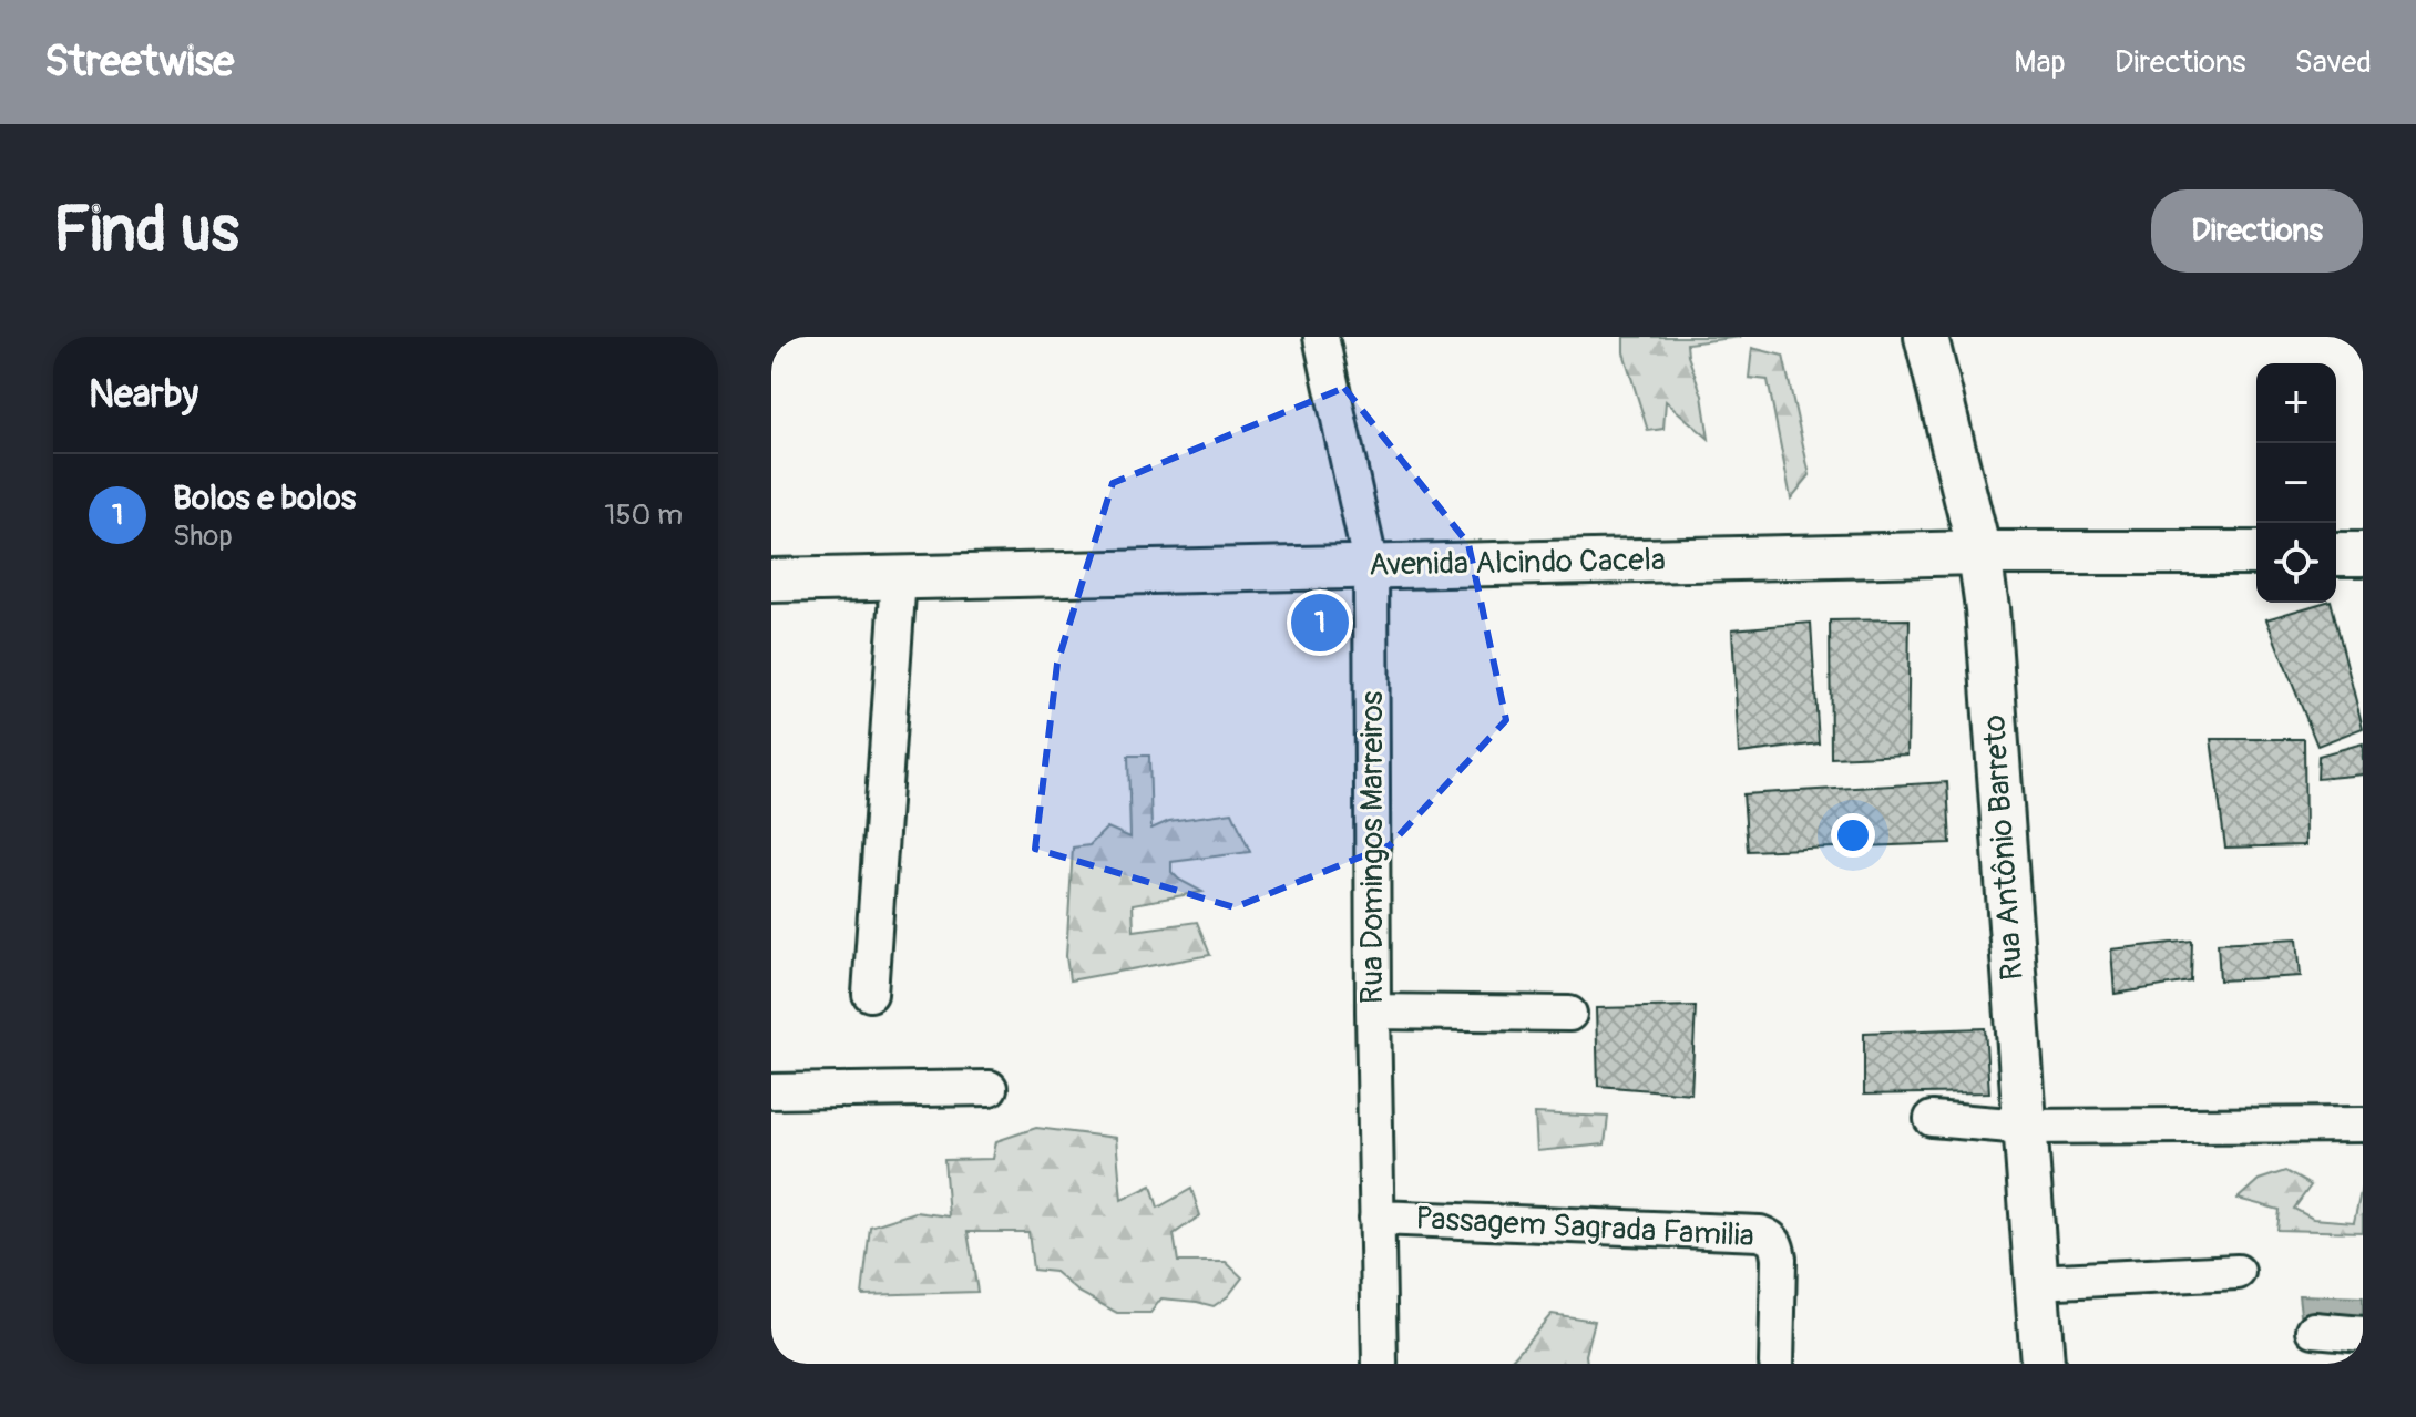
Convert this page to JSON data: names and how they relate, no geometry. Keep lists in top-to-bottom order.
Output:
{
  "streets": {
    "main road": ["Avenida Alcindo Cacela", "Rua Antônio Barreto"],
    "street": ["Rua Domingos Marreiros", "Passagem Sagrada Familia"]
  },
  "crossings": [
    ["Avenida Alcindo Cacela", "Rua Domingos Marreiros"],
    ["Avenida Alcindo Cacela", "Rua Antônio Barreto"],
    ["Rua Domingos Marreiros", "Passagem Sagrada Familia"]
  ],
  "page": {
    "header": "Streetwise",
    "nav": ["Map", "Directions", "Saved"],
    "buttons": "Directions",
    "title": "Find us",
    "heading": "Nearby",
    "map_buttons": ["+", "−"],
    "list": [
      {
        "mark": "1",
        "name": "Bolos e bolos",
        "note": "Shop",
        "value": "150 m"
      }
    ],
    "pins": "1"
  }
}
